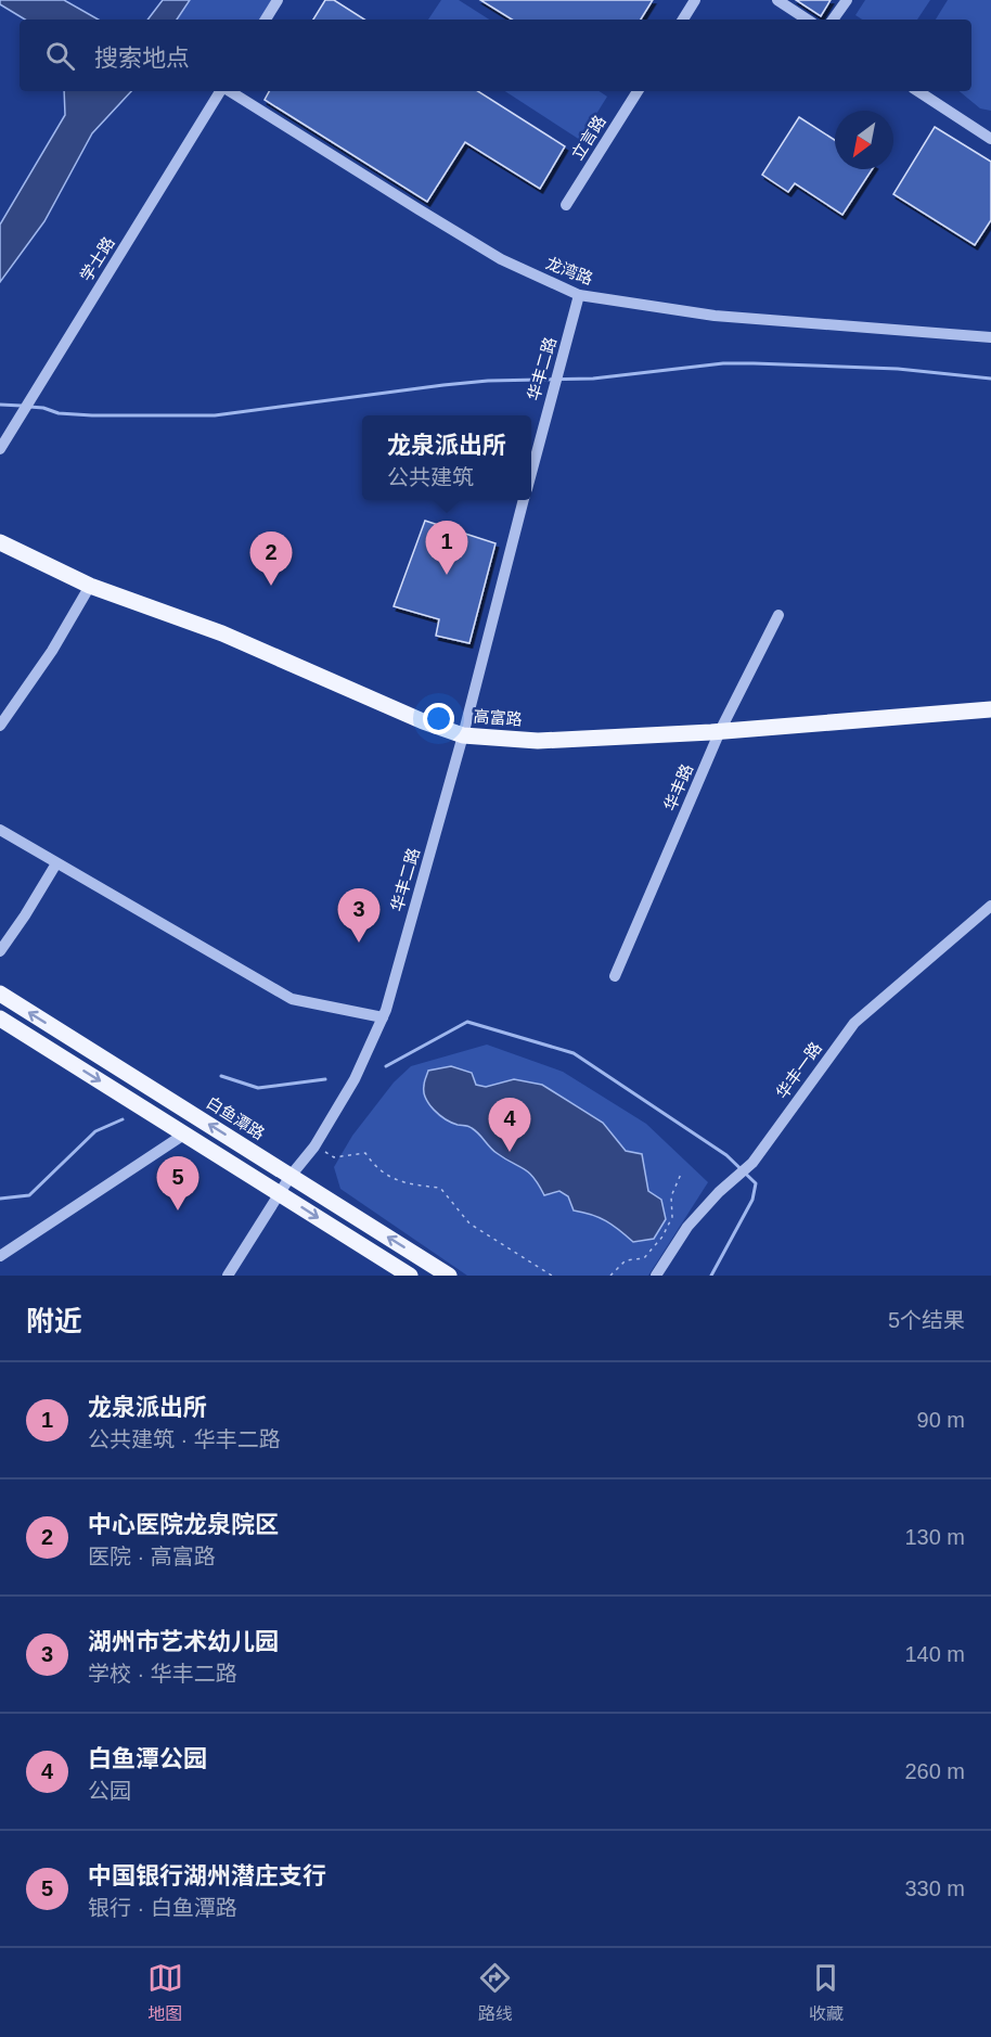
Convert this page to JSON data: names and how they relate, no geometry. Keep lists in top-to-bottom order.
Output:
{
  "streets": {
    "main road": ["高富路", "白鱼潭路"],
    "street": [
      "立言路",
      "学士路",
      "龙湾路",
      "华丰二路",
      "华丰路",
      "华丰一路"
    ]
  },
  "crossings": [
    ["龙湾路", "华丰二路"],
    ["华丰二路", "高富路"],
    ["华丰二路", "白鱼潭路"],
    ["高富路", "华丰路"]
  ],
  "north": "bottom left",
  "page": {
    "search": "搜索地点",
    "popup": ["龙泉派出所", "公共建筑"],
    "pins": [
      "1",
      "2",
      "3",
      "4",
      "5"
    ],
    "heading": ["附近", "5个结果"],
    "list": [
      {
        "mark": "1",
        "name": "龙泉派出所",
        "note": "公共建筑 · 华丰二路",
        "value": "90 m"
      },
      {
        "mark": "2",
        "name": "中心医院龙泉院区",
        "note": "医院 · 高富路",
        "value": "130 m"
      },
      {
        "mark": "3",
        "name": "湖州市艺术幼儿园",
        "note": "学校 · 华丰二路",
        "value": "140 m"
      },
      {
        "mark": "4",
        "name": "白鱼潭公园",
        "note": "公园",
        "value": "260 m"
      },
      {
        "mark": "5",
        "name": "中国银行湖州潜庄支行",
        "note": "银行 · 白鱼潭路",
        "value": "330 m"
      }
    ],
    "nav": ["地图", "路线", "收藏"]
  }
}
